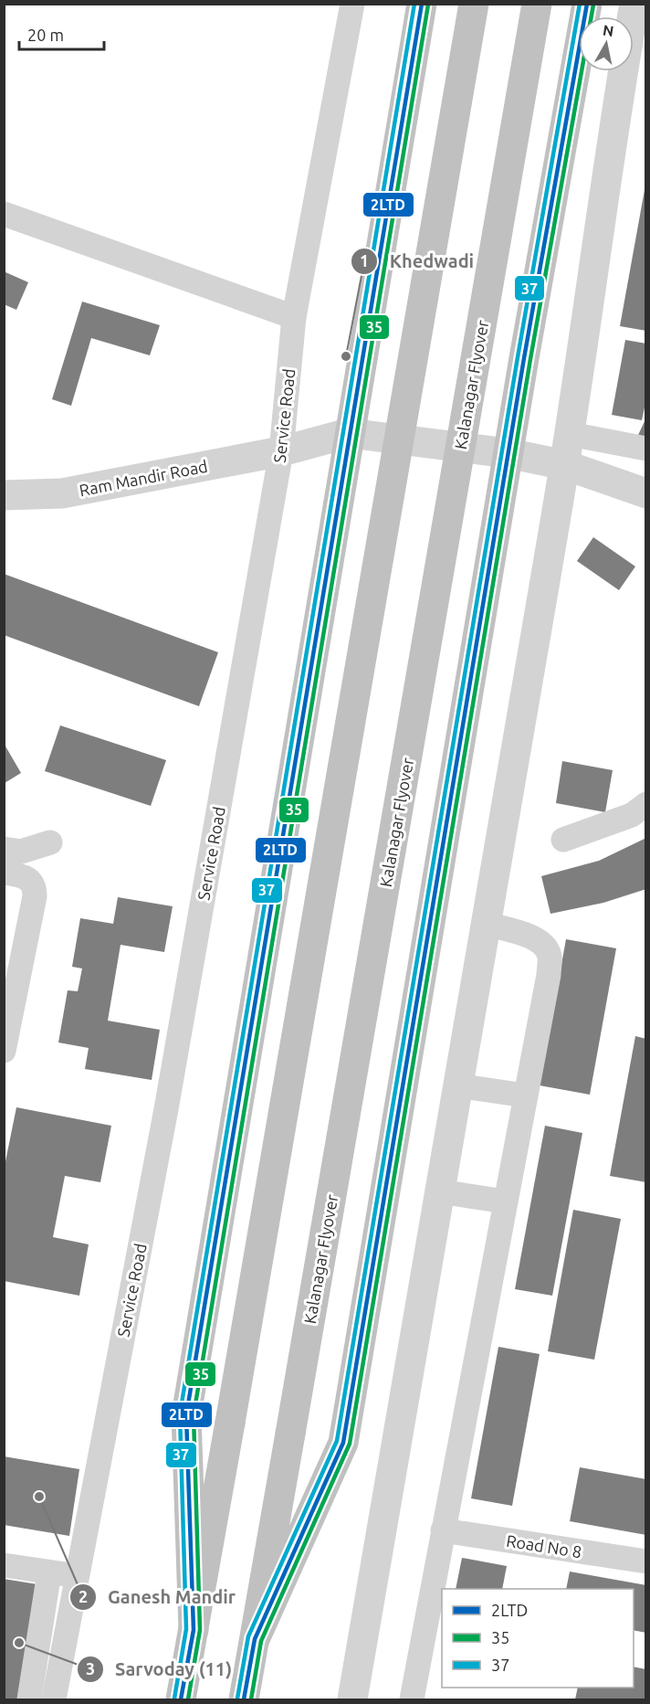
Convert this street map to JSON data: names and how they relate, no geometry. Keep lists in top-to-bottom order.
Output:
{
  "streets": {
    "highway": ["Kalanagar Flyover"],
    "street": ["Service Road", "Ram Mandir Road", "Road No 8"]
  },
  "crossings": [
    ["Service Road", "Ram Mandir Road"]
  ],
  "places": ["Khedwadi", "Ganesh Mandir", "Sarvoday (11)"],
  "lines": ["transit line 2LTD", "transit line 37", "transit line 35"],
  "legend": ["2LTD", "35", "37"],
  "scale_bar": "20 m",
  "north": "top"
}
